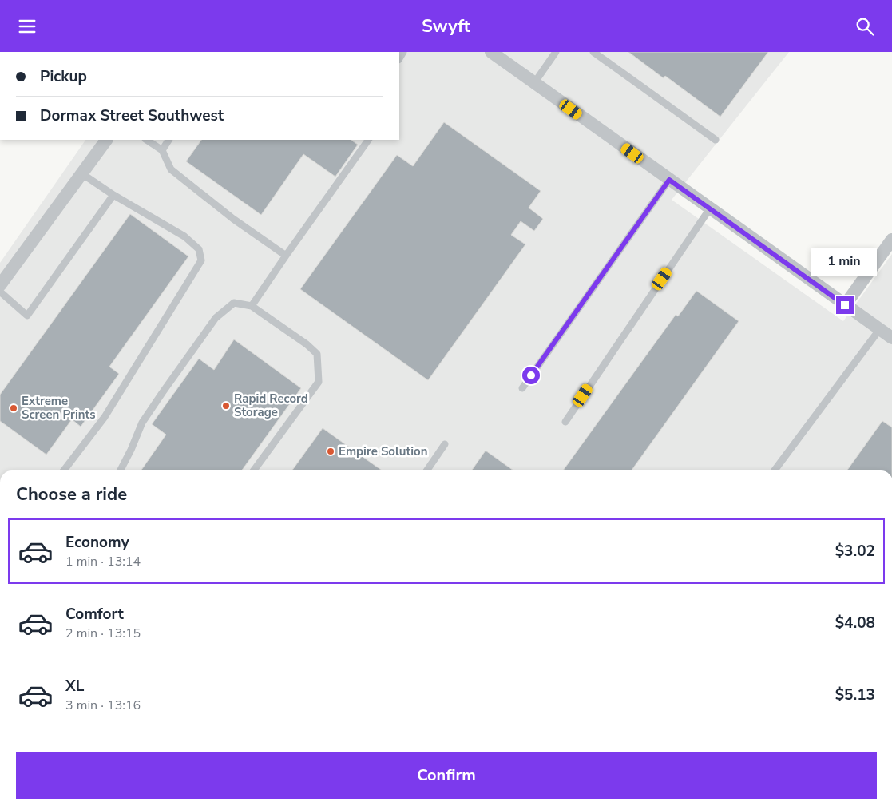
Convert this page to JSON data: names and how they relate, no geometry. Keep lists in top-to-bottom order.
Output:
{
  "places": ["Rapid Record Storage", "Extreme Screen Prints", "Empire Solution"],
  "page": {
    "header": "Swyft",
    "banner": ["Pickup", "Dormax Street Southwest"],
    "bubble": "1 min",
    "heading": "Choose a ride",
    "list": [
      {
        "name": "Economy",
        "note": "1 min · 13:14",
        "value": "$3.02"
      },
      {
        "name": "Comfort",
        "note": "2 min · 13:15",
        "value": "$4.08"
      },
      {
        "name": "XL",
        "note": "3 min · 13:16",
        "value": "$5.13"
      }
    ],
    "buttons": "Confirm"
  }
}
